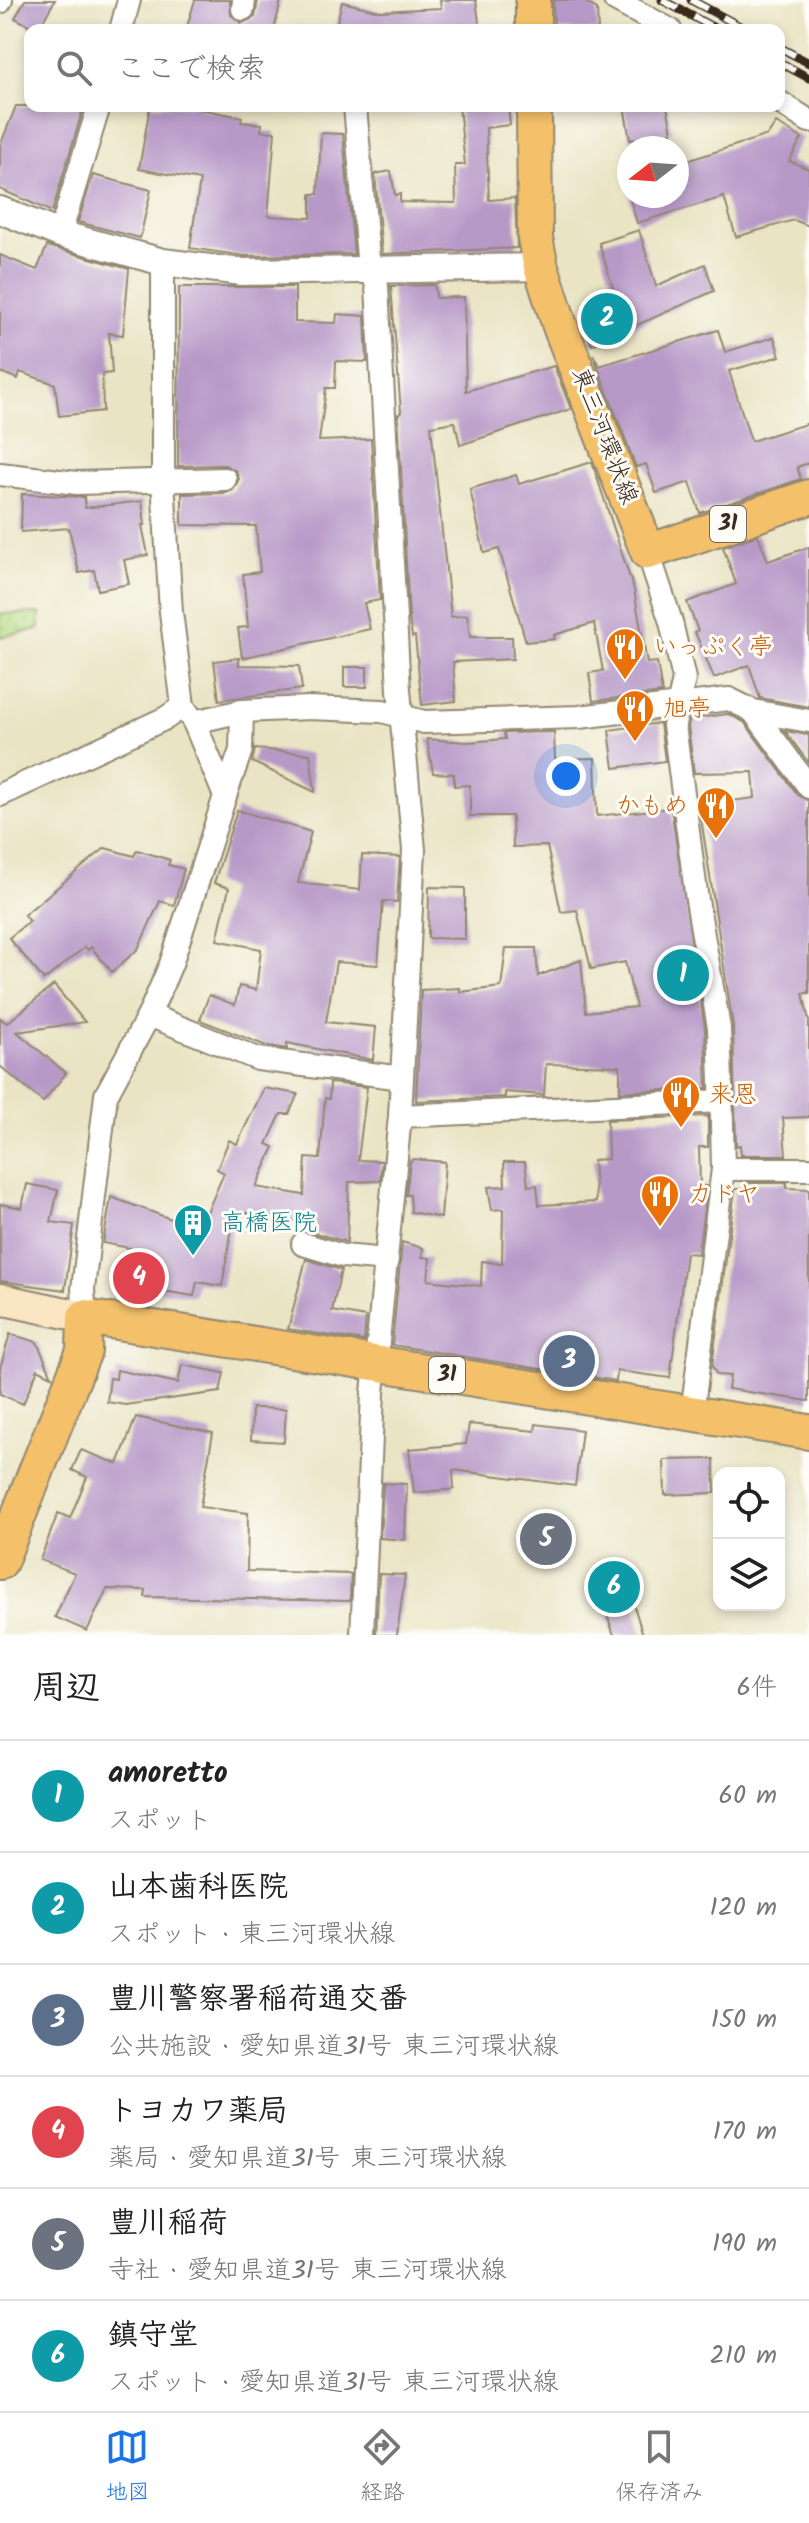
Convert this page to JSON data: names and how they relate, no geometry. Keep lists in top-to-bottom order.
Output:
{
  "streets": {
    "main road": ["東三河環状線", "31"]
  },
  "crossings": [
    ["東三河環状線", "31"]
  ],
  "places": {
    "restaurant": [
      "いっぷく亭",
      "旭亭",
      "かもめ",
      "来恩",
      "カドヤ"
    ],
    "building": ["高橋医院"]
  },
  "north": "left",
  "page": {
    "search": "ここで検索",
    "pins": [
      "2",
      "1",
      "4",
      "3",
      "5",
      "6"
    ],
    "heading": ["周辺", "6件"],
    "list": [
      {
        "mark": "1",
        "name": "amoretto",
        "note": "スポット",
        "value": "60 m"
      },
      {
        "mark": "2",
        "name": "山本歯科医院",
        "note": "スポット · 東三河環状線",
        "value": "120 m"
      },
      {
        "mark": "3",
        "name": "豊川警察署稲荷通交番",
        "note": "公共施設 · 愛知県道31号 東三河環状線",
        "value": "150 m"
      },
      {
        "mark": "4",
        "name": "トヨカワ薬局",
        "note": "薬局 · 愛知県道31号 東三河環状線",
        "value": "170 m"
      },
      {
        "mark": "5",
        "name": "豊川稲荷",
        "note": "寺社 · 愛知県道31号 東三河環状線",
        "value": "190 m"
      },
      {
        "mark": "6",
        "name": "鎮守堂",
        "note": "スポット · 愛知県道31号 東三河環状線",
        "value": "210 m"
      }
    ],
    "nav": ["地図", "経路", "保存済み"]
  }
}
